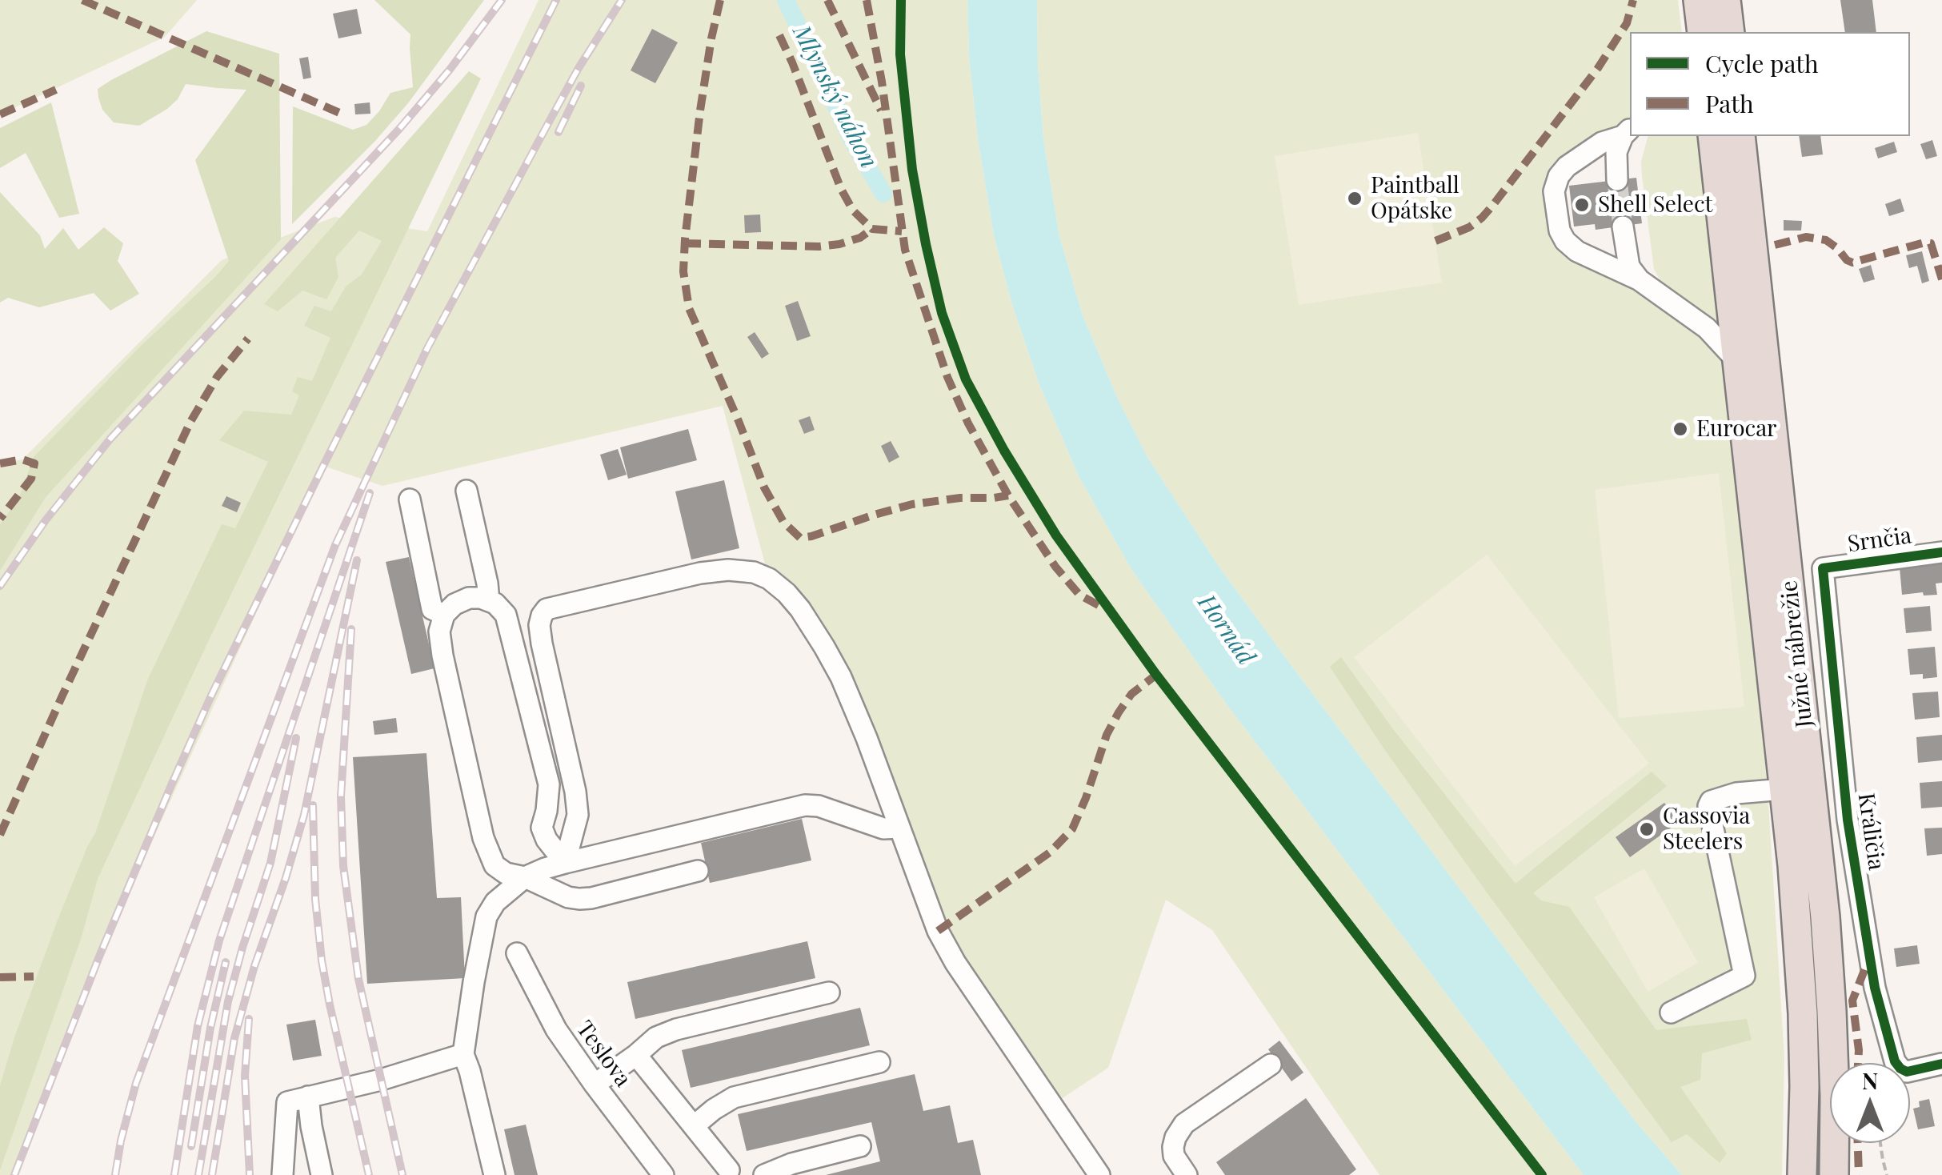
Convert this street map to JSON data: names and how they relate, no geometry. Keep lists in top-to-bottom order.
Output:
{
  "streets": {
    "highway": ["Južné nábrežie"],
    "street": ["Srnčia", "Králičia", "Teslova"]
  },
  "crossings": [
    ["Srnčia", "Králičia"]
  ],
  "water": ["Mlynský náhon", "Hornád"],
  "places": [
    "Paintball Opátske",
    "Shell Select",
    "Eurocar",
    "Cassovia Steelers"
  ],
  "legend": ["Cycle path", "Path"],
  "north": "top"
}
